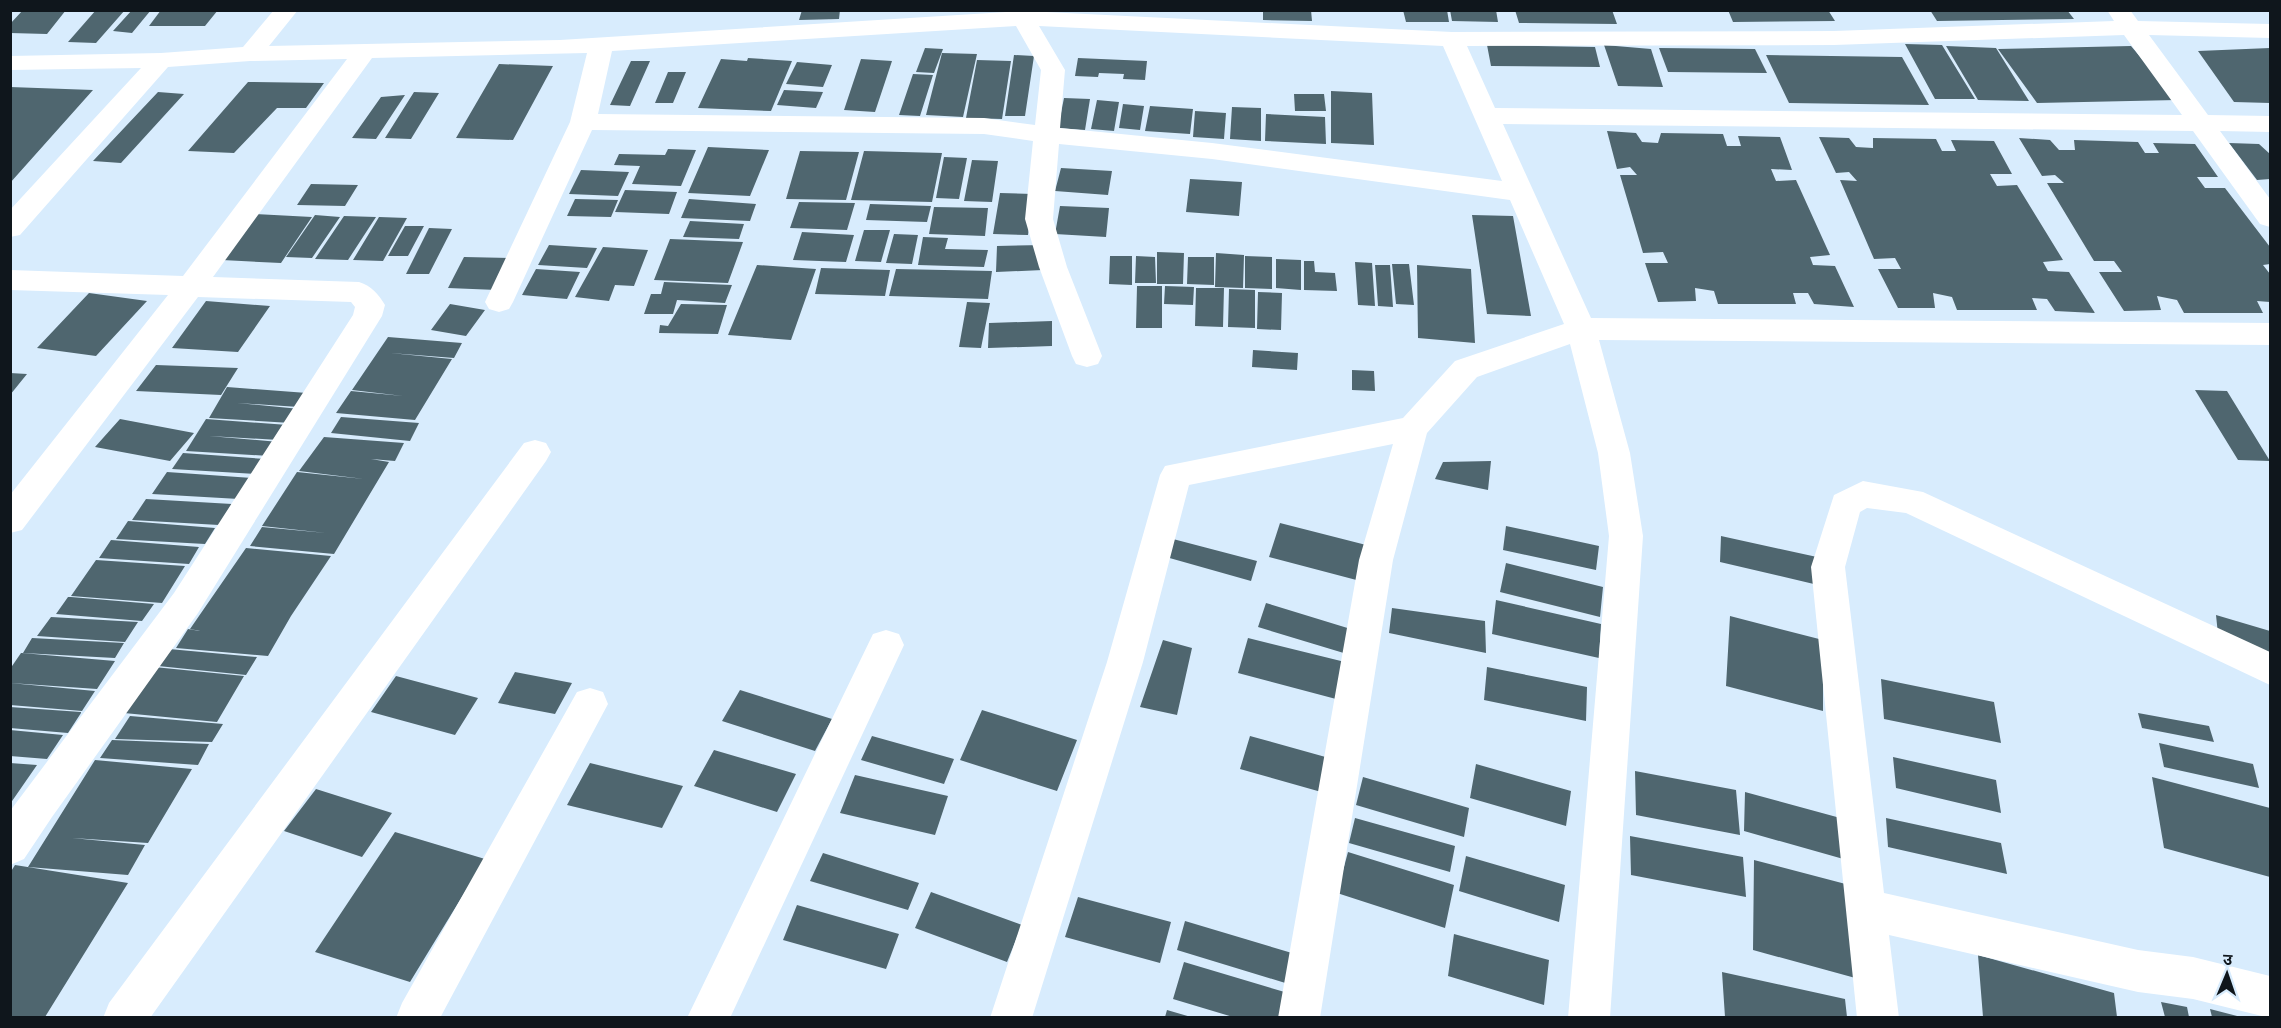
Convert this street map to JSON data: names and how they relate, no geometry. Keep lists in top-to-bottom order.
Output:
{
  "north": "top"
}
